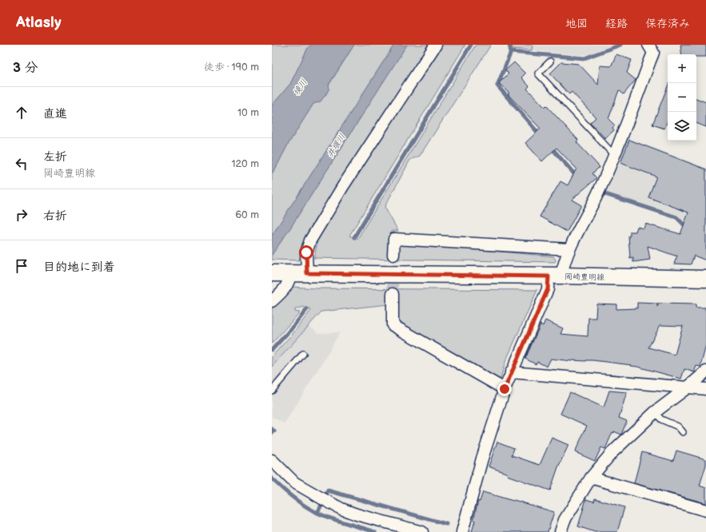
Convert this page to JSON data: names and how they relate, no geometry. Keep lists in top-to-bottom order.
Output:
{
  "streets": {
    "main road": ["岡崎豊明線"]
  },
  "water": ["境川", "井堰川"],
  "page": {
    "header": "Atlasly",
    "nav": ["地図", "経路", "保存済み"],
    "heading": ["3 分", "徒歩 · 190 m"],
    "map_buttons": ["+", "−"],
    "list": [
      ["直進", "10 m"],
      ["左折", "岡崎豊明線", "120 m"],
      ["右折", "60 m"],
      "目的地に到着"
    ]
  }
}
